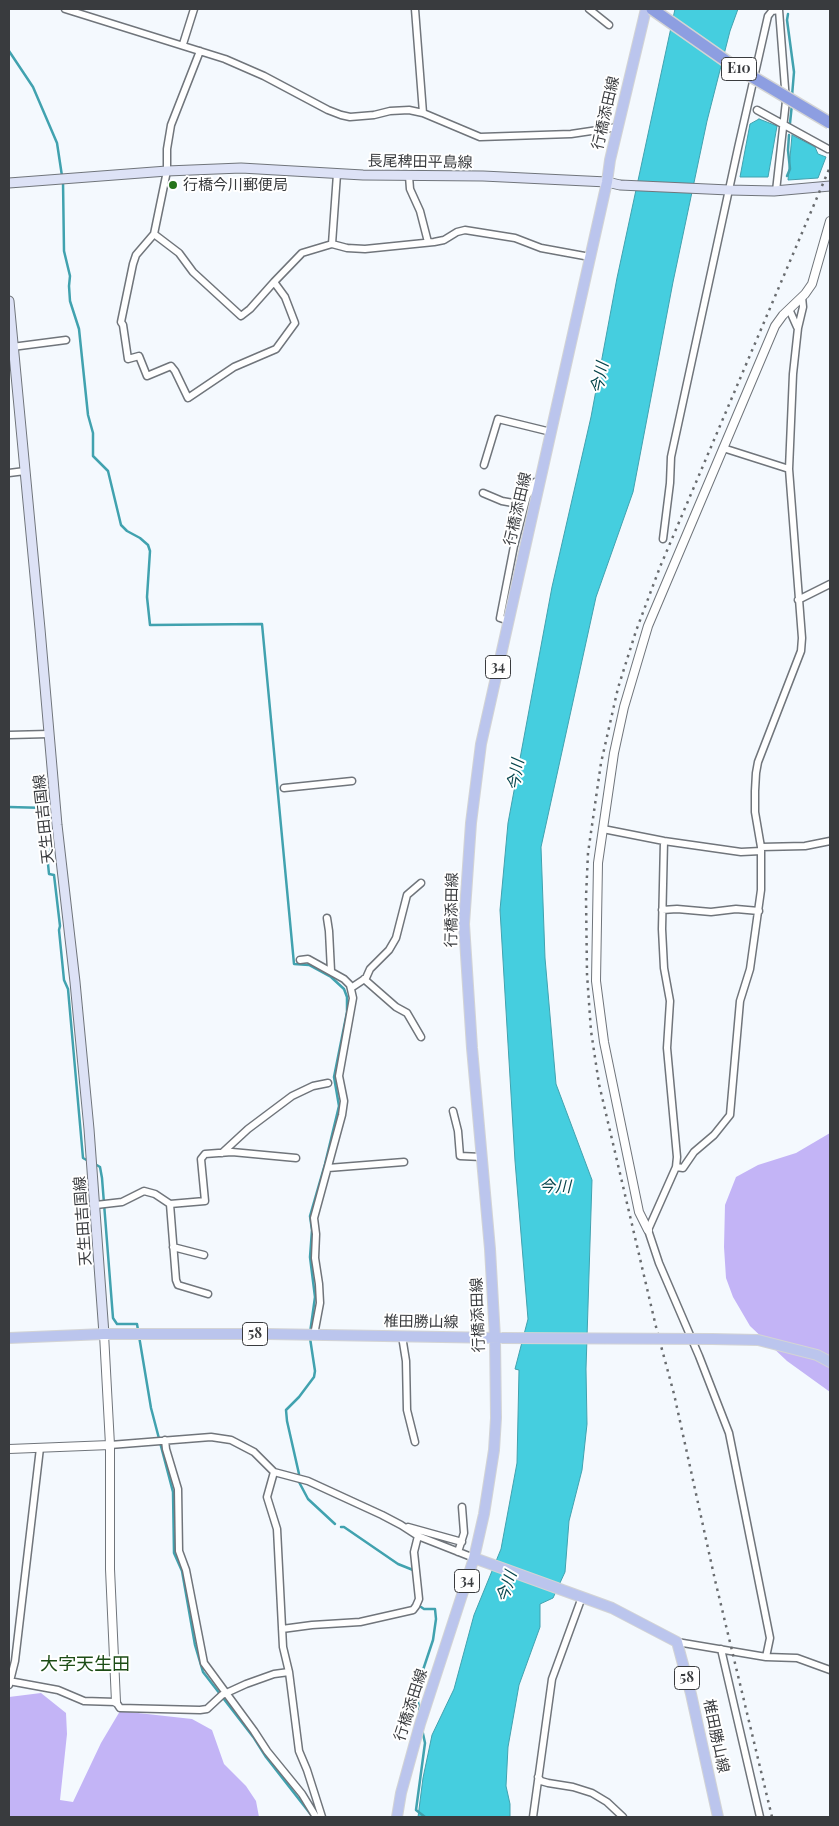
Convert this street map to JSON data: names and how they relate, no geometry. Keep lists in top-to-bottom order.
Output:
{
  "streets": {
    "highway": ["E10"],
    "main road": [
      "行橋添田線",
      "長尾稗田平島線",
      "34",
      "天生田吉国線",
      "椎田勝山線",
      "58"
    ]
  },
  "crossings": [
    ["行橋添田線", "長尾稗田平島線"],
    ["行橋添田線", "椎田勝山線"],
    ["天生田吉国線", "椎田勝山線"]
  ],
  "districts": ["大字天生田"],
  "water": ["今川"],
  "places": ["行橋今川郵便局"]
}
